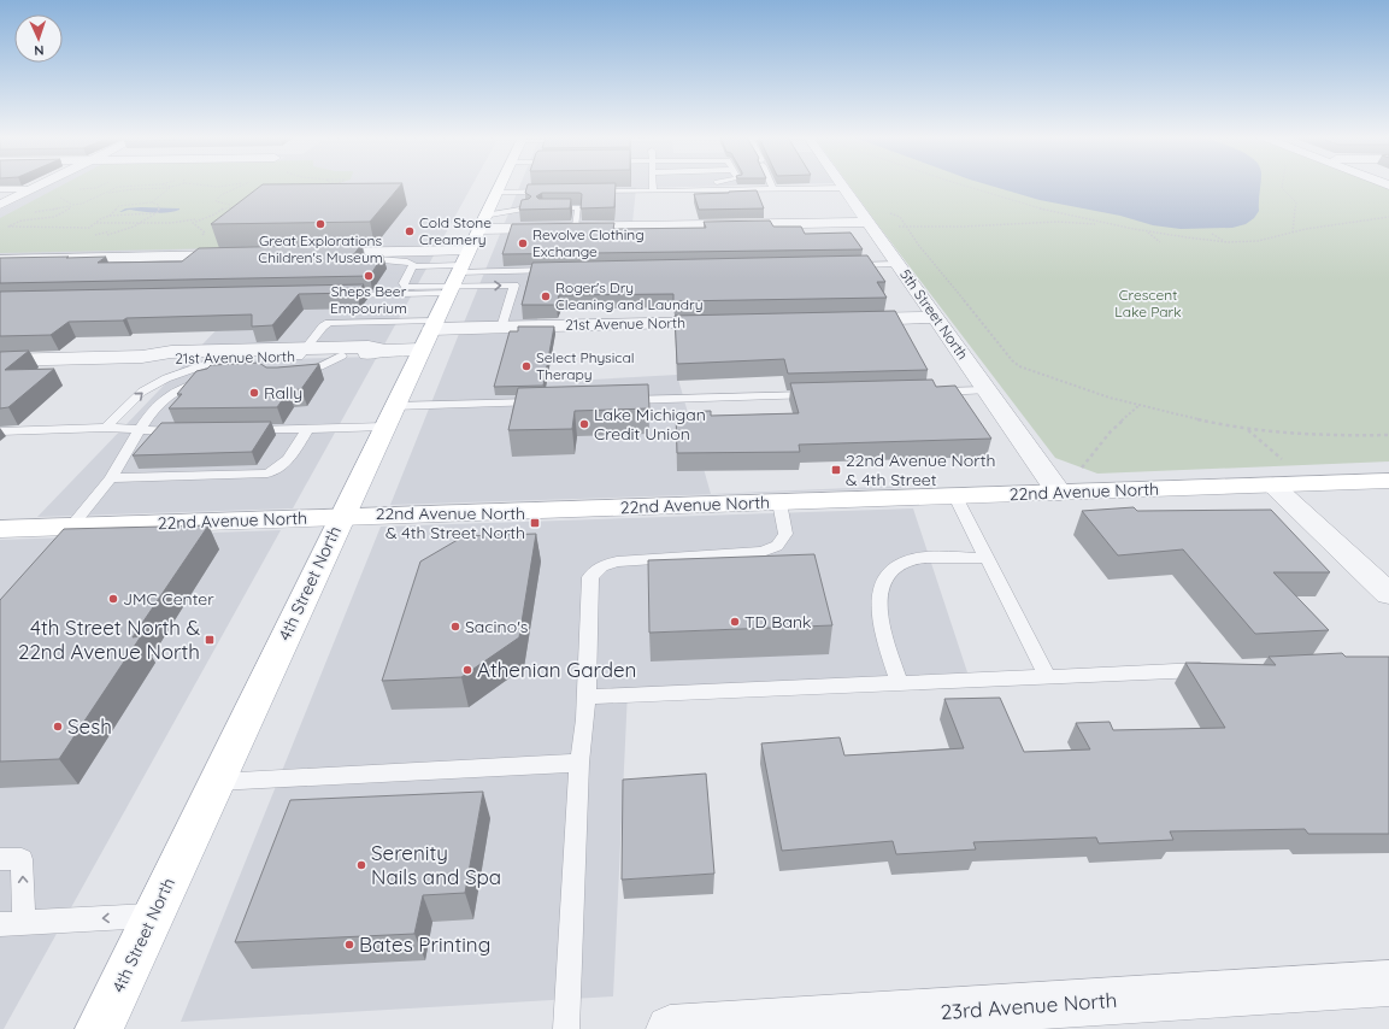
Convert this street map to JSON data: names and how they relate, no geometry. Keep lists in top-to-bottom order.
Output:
{
  "streets": {
    "main road": ["22nd Avenue North", "4th Street North"],
    "street": ["5th Street North", "21st Avenue North", "23rd Avenue North"]
  },
  "crossings": [
    ["5th Street North", "22nd Avenue North"],
    ["21st Avenue North", "4th Street North"],
    ["22nd Avenue North", "4th Street North"]
  ],
  "parks": ["Crescent Lake Park"],
  "places": {
    "other": [
      "Great Explorations Children's Museum",
      "Cold Stone Creamery",
      "Revolve Clothing Exchange",
      "Sheps Beer Empourium",
      "Roger's Dry Cleaning and Laundry",
      "Select Physical Therapy",
      "Rally",
      "Lake Michigan Credit Union",
      "JMC Center",
      "TD Bank",
      "Sacino's",
      "Athenian Garden",
      "Sesh",
      "Serenity Nails and Spa",
      "Bates Printing"
    ],
    "transit": ["22nd Avenue North & 4th Street", "22nd Avenue North & 4th Street North", "4th Street North & 22nd Avenue North"]
  },
  "north": "bottom"
}
